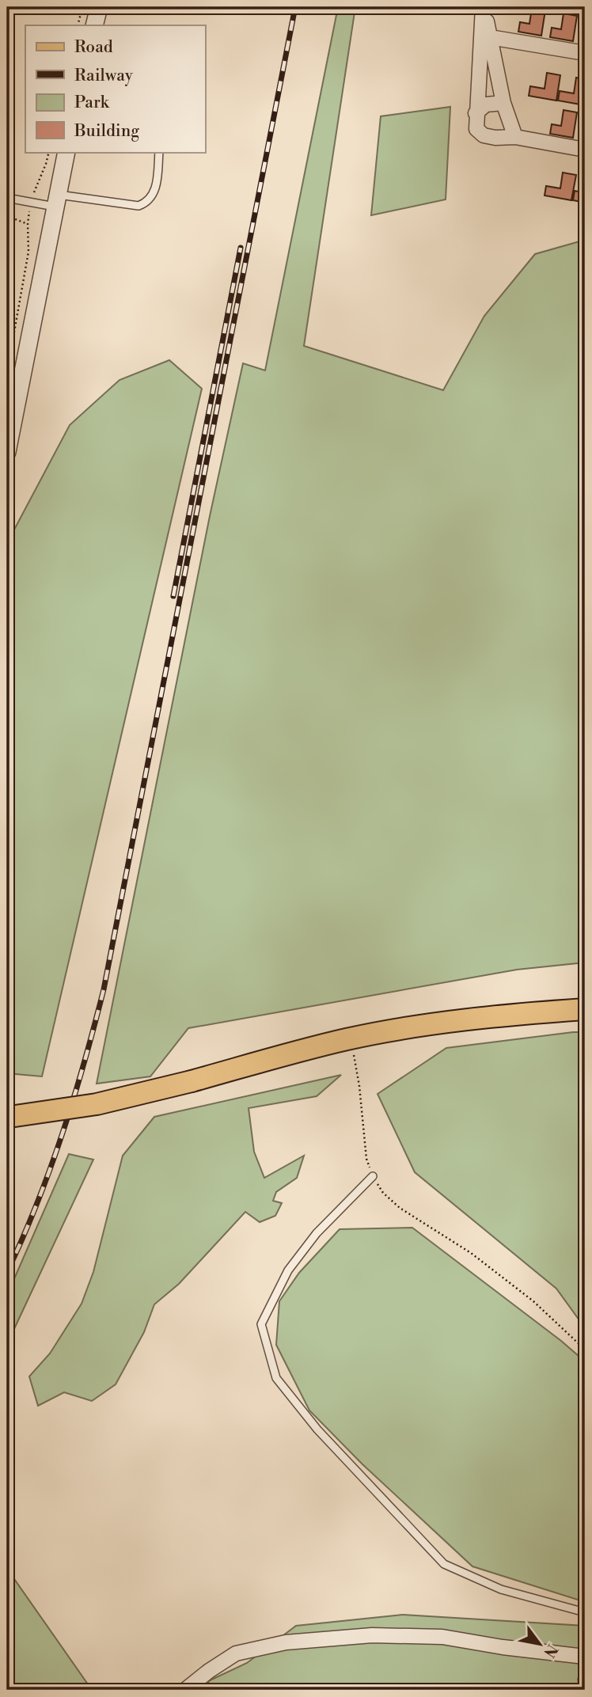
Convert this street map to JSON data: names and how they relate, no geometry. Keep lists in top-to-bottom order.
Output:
{
  "legend": [
    "Road",
    "Railway",
    "Park",
    "Building"
  ],
  "north": "bottom right"
}
